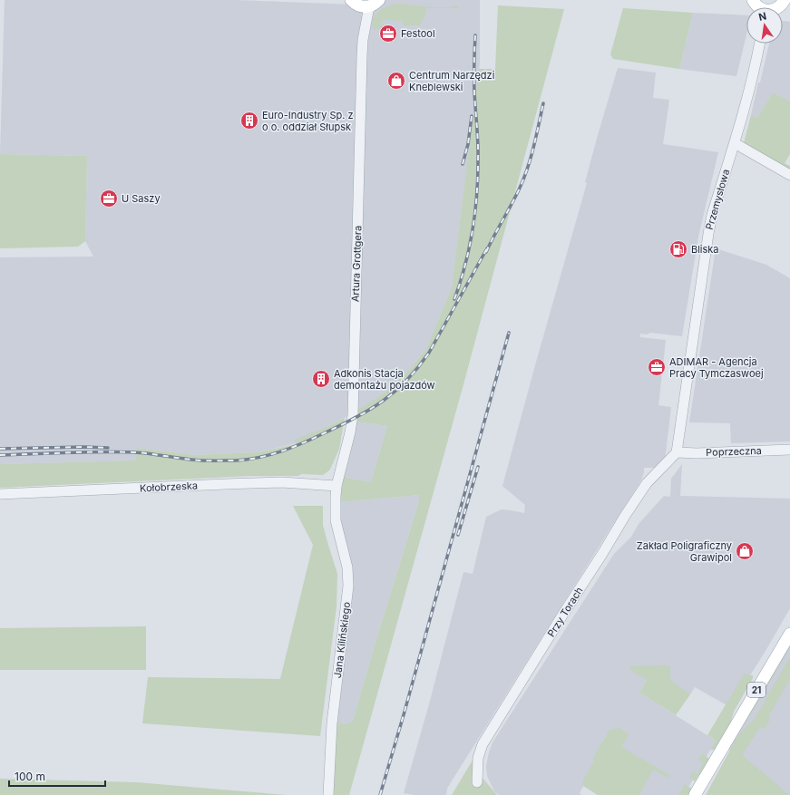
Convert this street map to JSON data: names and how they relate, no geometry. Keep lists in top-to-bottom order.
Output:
{
  "streets": {
    "main road": ["21"],
    "street": [
      "Przemysłowa",
      "Artura Grottgera",
      "Poprzeczna",
      "Kołobrzeska",
      "Przy Torach",
      "Jana Kilińskiego"
    ]
  },
  "crossings": [
    ["Przemysłowa", "Poprzeczna"],
    ["Przemysłowa", "Przy Torach"],
    ["Artura Grottgera", "Kołobrzeska"],
    ["Artura Grottgera", "Jana Kilińskiego"],
    ["Poprzeczna", "Przy Torach"],
    ["Kołobrzeska", "Jana Kilińskiego"]
  ],
  "places": {
    "office": ["Festool", "U Saszy", "ADIMAR - Agencja Pracy Tymczaswoej"],
    "shop": ["Centrum Narzędzi Kneblewski", "Zakład Poligraficzny Grawipol"],
    "building": ["Euro-Industry Sp. z o o. oddział Słupsk", "Adkonis Stacja demontażu pojazdów"],
    "fuel station": ["Bliska"]
  },
  "scale_bar": "100 m",
  "north": "top"
}
